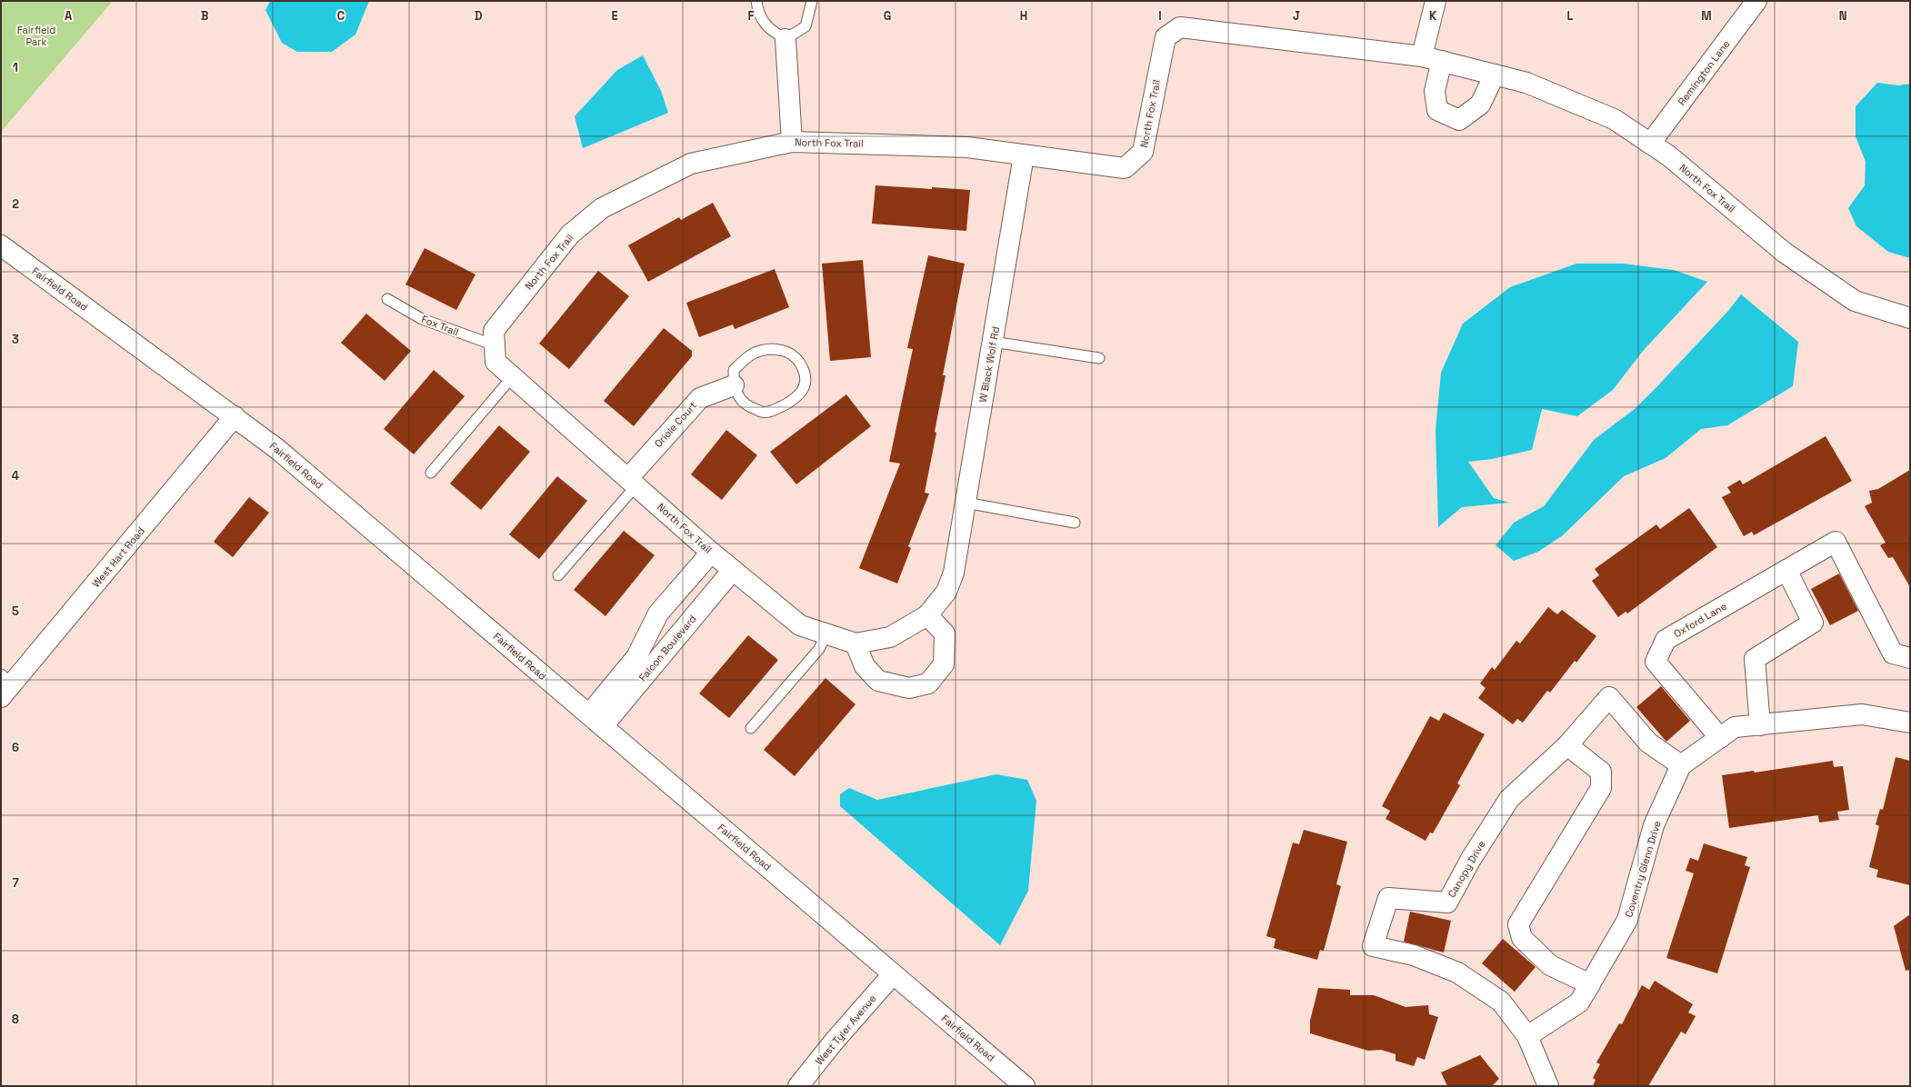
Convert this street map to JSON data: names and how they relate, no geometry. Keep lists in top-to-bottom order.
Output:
{
  "streets": {
    "street": [
      "Remington Lane",
      "North Fox Trail",
      "Fairfield Road",
      "W Black Wolf Rd",
      "Oriole Court",
      "West Hart Road",
      "Oxford Lane",
      "Falcon Boulevard",
      "Canopy Drive",
      "Coventry Glenn Drive",
      "West Tyler Avenue"
    ],
    "lane": ["Fox Trail"]
  },
  "crossings": [
    ["Remington Lane", "North Fox Trail"],
    ["North Fox Trail", "Fox Trail"],
    ["North Fox Trail", "W Black Wolf Rd"],
    ["North Fox Trail", "Oriole Court"],
    ["North Fox Trail", "Falcon Boulevard"],
    ["Fairfield Road", "West Hart Road"],
    ["Fairfield Road", "Falcon Boulevard"],
    ["Fairfield Road", "West Tyler Avenue"],
    ["Canopy Drive", "Coventry Glenn Drive"]
  ],
  "parks": ["Fairfield Park"],
  "grid": {
    "columns": [
      "A",
      "B",
      "C",
      "D",
      "E",
      "F",
      "G",
      "H",
      "I",
      "J",
      "K",
      "L",
      "M",
      "N"
    ],
    "rows": [
      "1",
      "2",
      "3",
      "4",
      "5",
      "6",
      "7",
      "8"
    ]
  }
}
